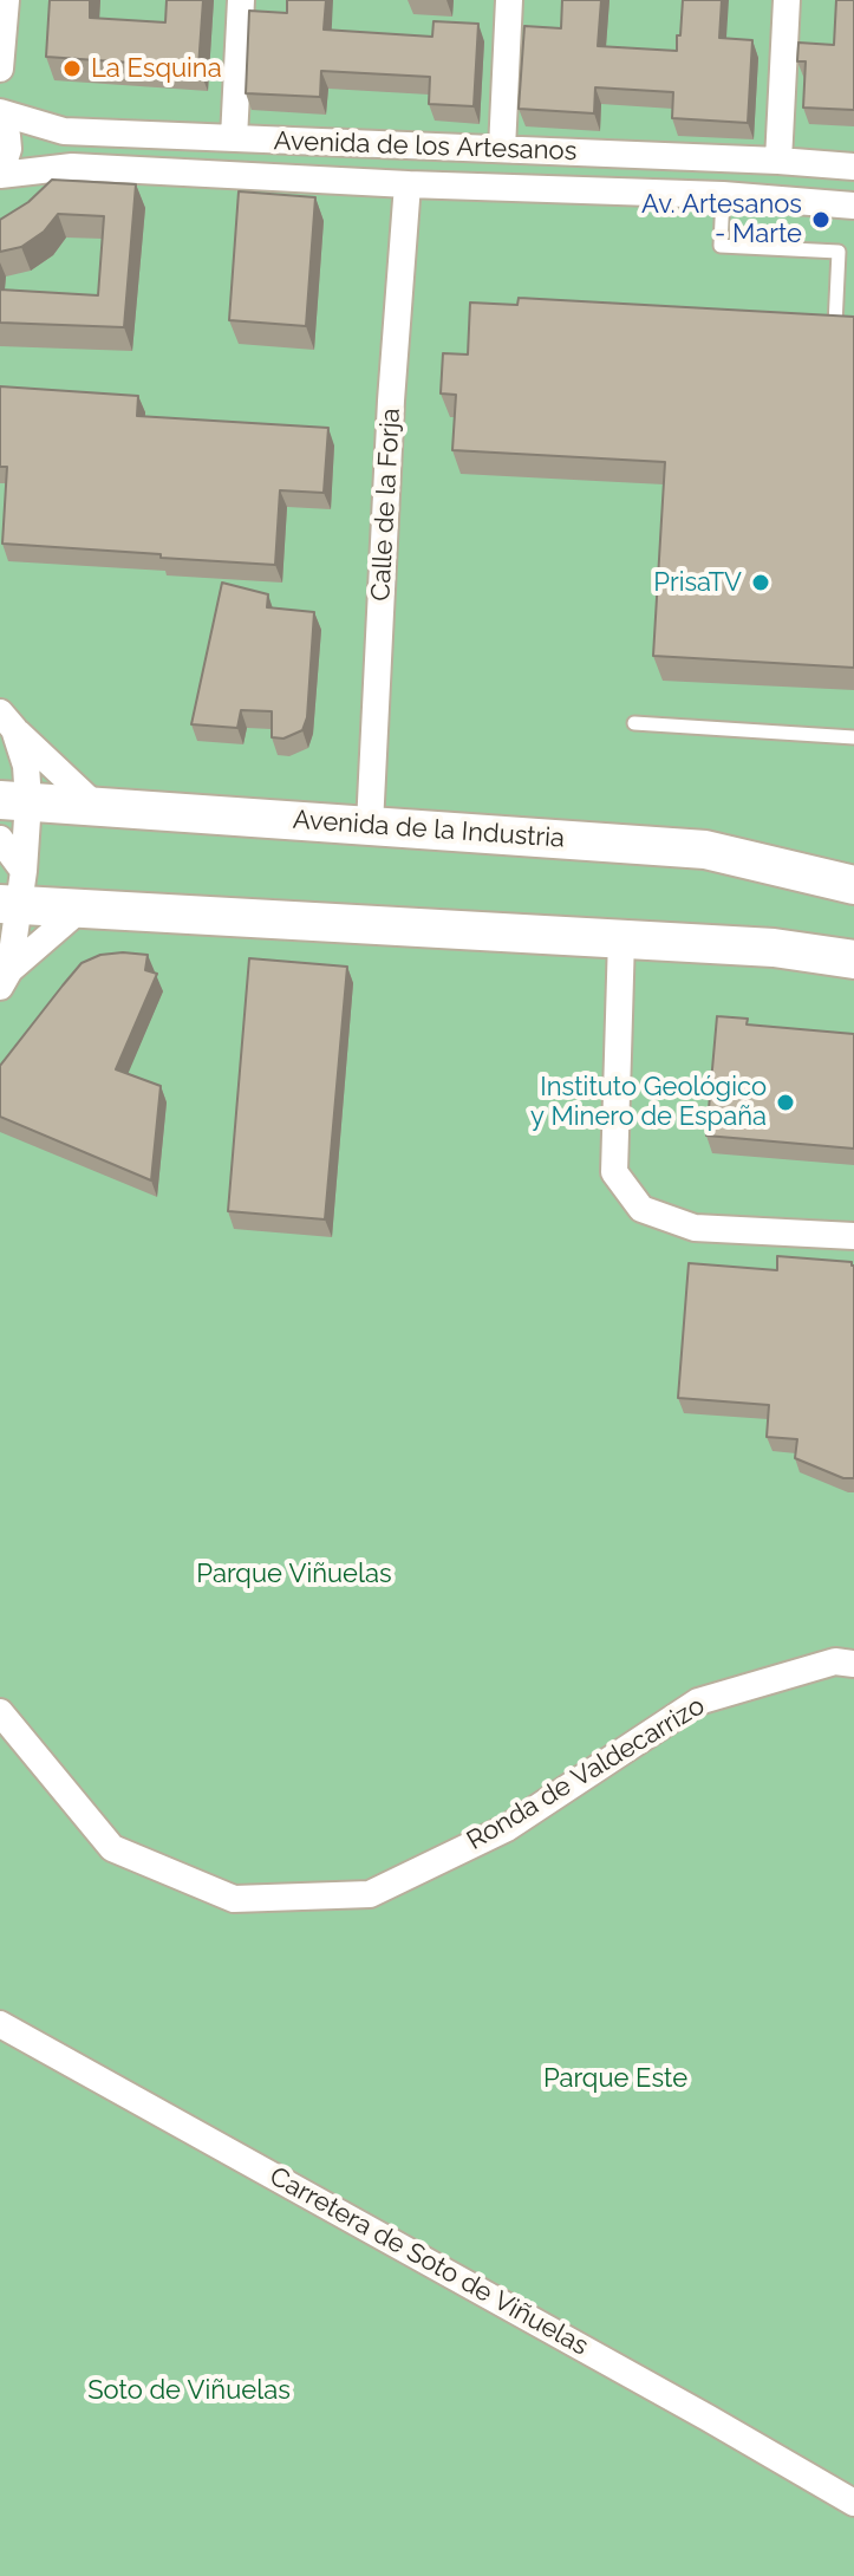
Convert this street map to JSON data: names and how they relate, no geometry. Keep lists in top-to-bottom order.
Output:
{
  "streets": {
    "street": [
      "Avenida de los Artesanos",
      "Calle de la Forja",
      "Avenida de la Industria",
      "Ronda de Valdecarrizo",
      "Carretera de Soto de Viñuelas"
    ]
  },
  "crossings": [
    ["Avenida de los Artesanos", "Calle de la Forja"],
    ["Calle de la Forja", "Avenida de la Industria"]
  ],
  "parks": ["Parque Viñuelas", "Parque Este", "Soto de Viñuelas"],
  "places": [
    "La Esquina",
    "Av. Artesanos - Marte",
    "PrisaTV",
    "Instituto Geológico y Minero de España"
  ]
}
